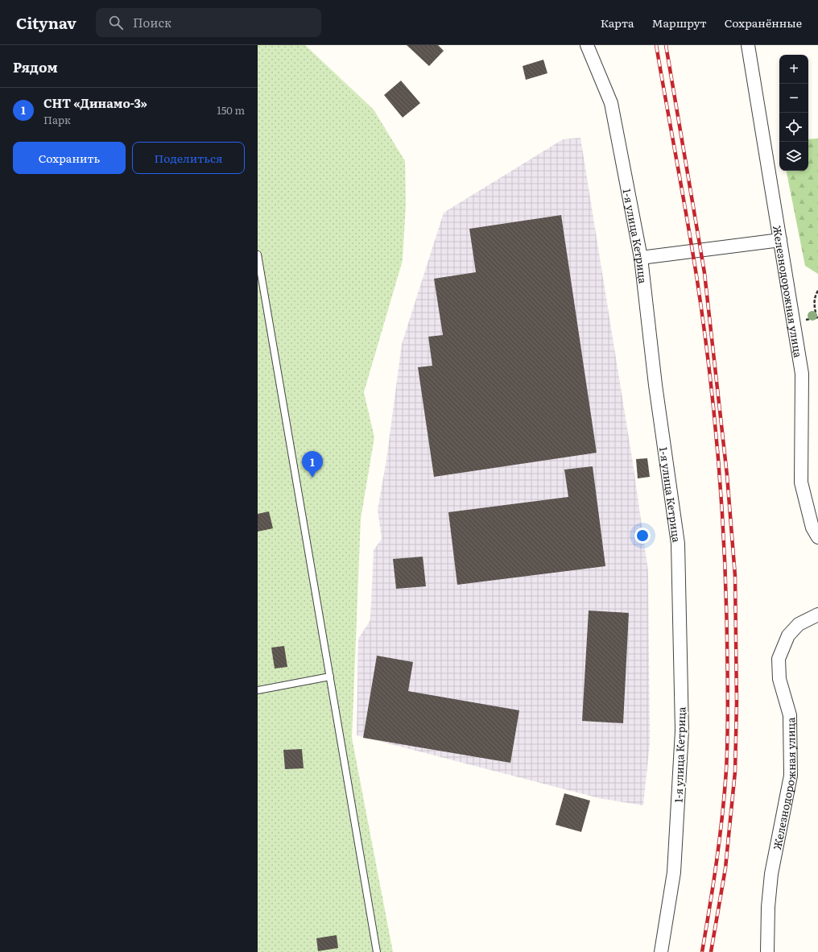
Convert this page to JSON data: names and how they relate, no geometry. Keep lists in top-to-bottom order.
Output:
{
  "streets": {
    "street": ["1-я улица Кетрица", "Железнодорожная улица"]
  },
  "page": {
    "header": "Citynav",
    "search": "Поиск",
    "nav": ["Карта", "Маршрут", "Сохранённые"],
    "heading": "Рядом",
    "map_buttons": ["+", "−"],
    "list": [
      {
        "mark": "1",
        "name": "СНТ «Динамо-3»",
        "note": "Парк",
        "value": "150 m"
      }
    ],
    "buttons": ["Сохранить", "Поделиться"],
    "pins": "1"
  }
}
